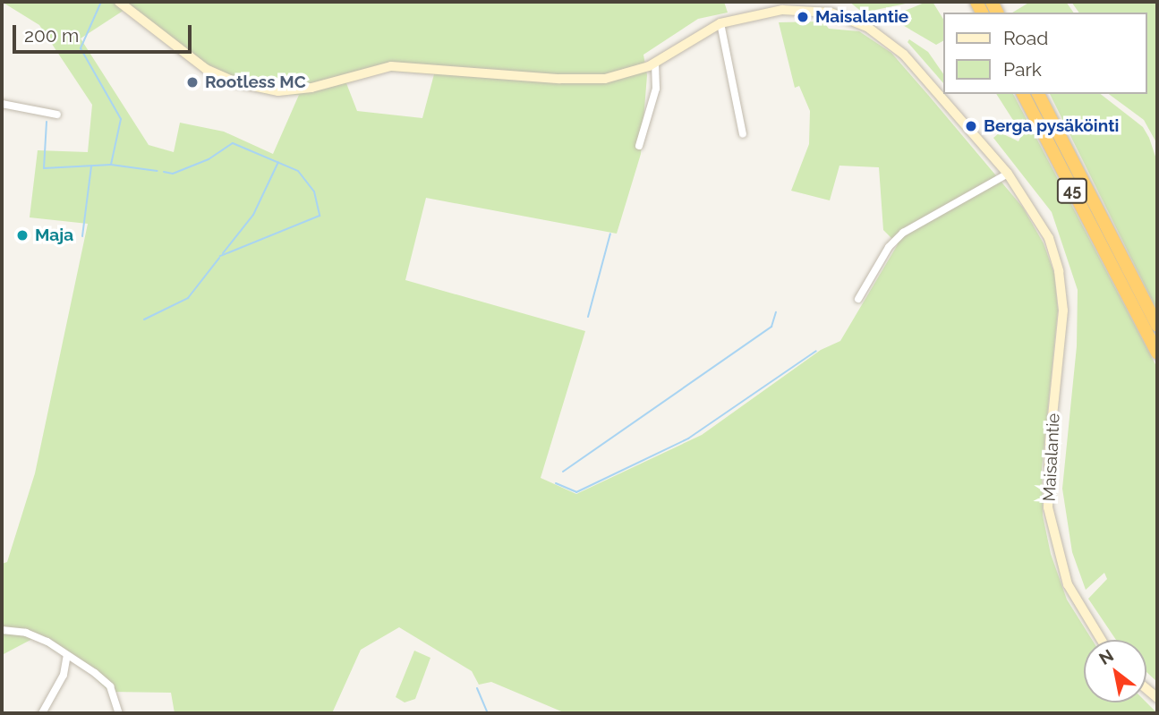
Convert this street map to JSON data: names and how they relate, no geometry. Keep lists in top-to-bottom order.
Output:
{
  "streets": {
    "highway": ["45"],
    "main road": ["Maisalantie"]
  },
  "places": [
    "Maisalantie",
    "Rootless MC",
    "Berga pysäköinti",
    "Maja"
  ],
  "legend": ["Road", "Park"],
  "scale_bar": "200 m",
  "north": "top left"
}
